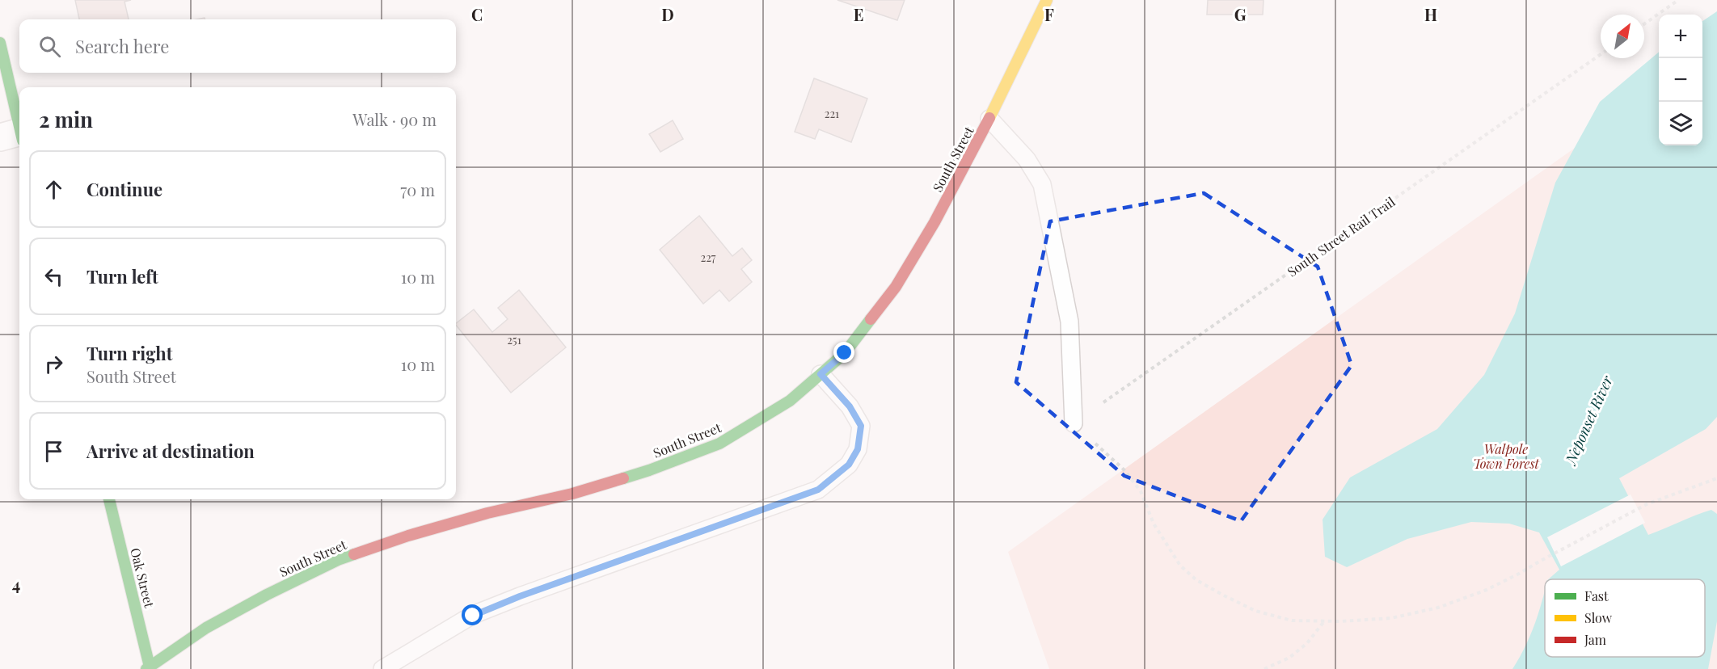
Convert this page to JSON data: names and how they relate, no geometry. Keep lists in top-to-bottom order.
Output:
{
  "streets": {
    "street": ["South Street", "Oak Street"],
    "path": ["South Street Rail Trail"]
  },
  "crossings": [
    ["South Street", "Oak Street"]
  ],
  "water": ["Neponset River"],
  "parks": ["Walpole Town Forest"],
  "house_numbers": ["221", "227", "251"],
  "legend": ["Fast", "Slow", "Jam"],
  "north": "top right",
  "page": {
    "map_buttons": ["+", "−"],
    "search": "Search here",
    "heading": ["2 min", "Walk · 90 m"],
    "list": [
      ["Continue", "70 m"],
      ["Turn left", "10 m"],
      ["Turn right", "South Street", "10 m"],
      "Arrive at destination"
    ]
  },
  "grid": {
    "columns": [
      "C",
      "D",
      "E",
      "F",
      "G",
      "H"
    ],
    "rows": ["4"]
  }
}
